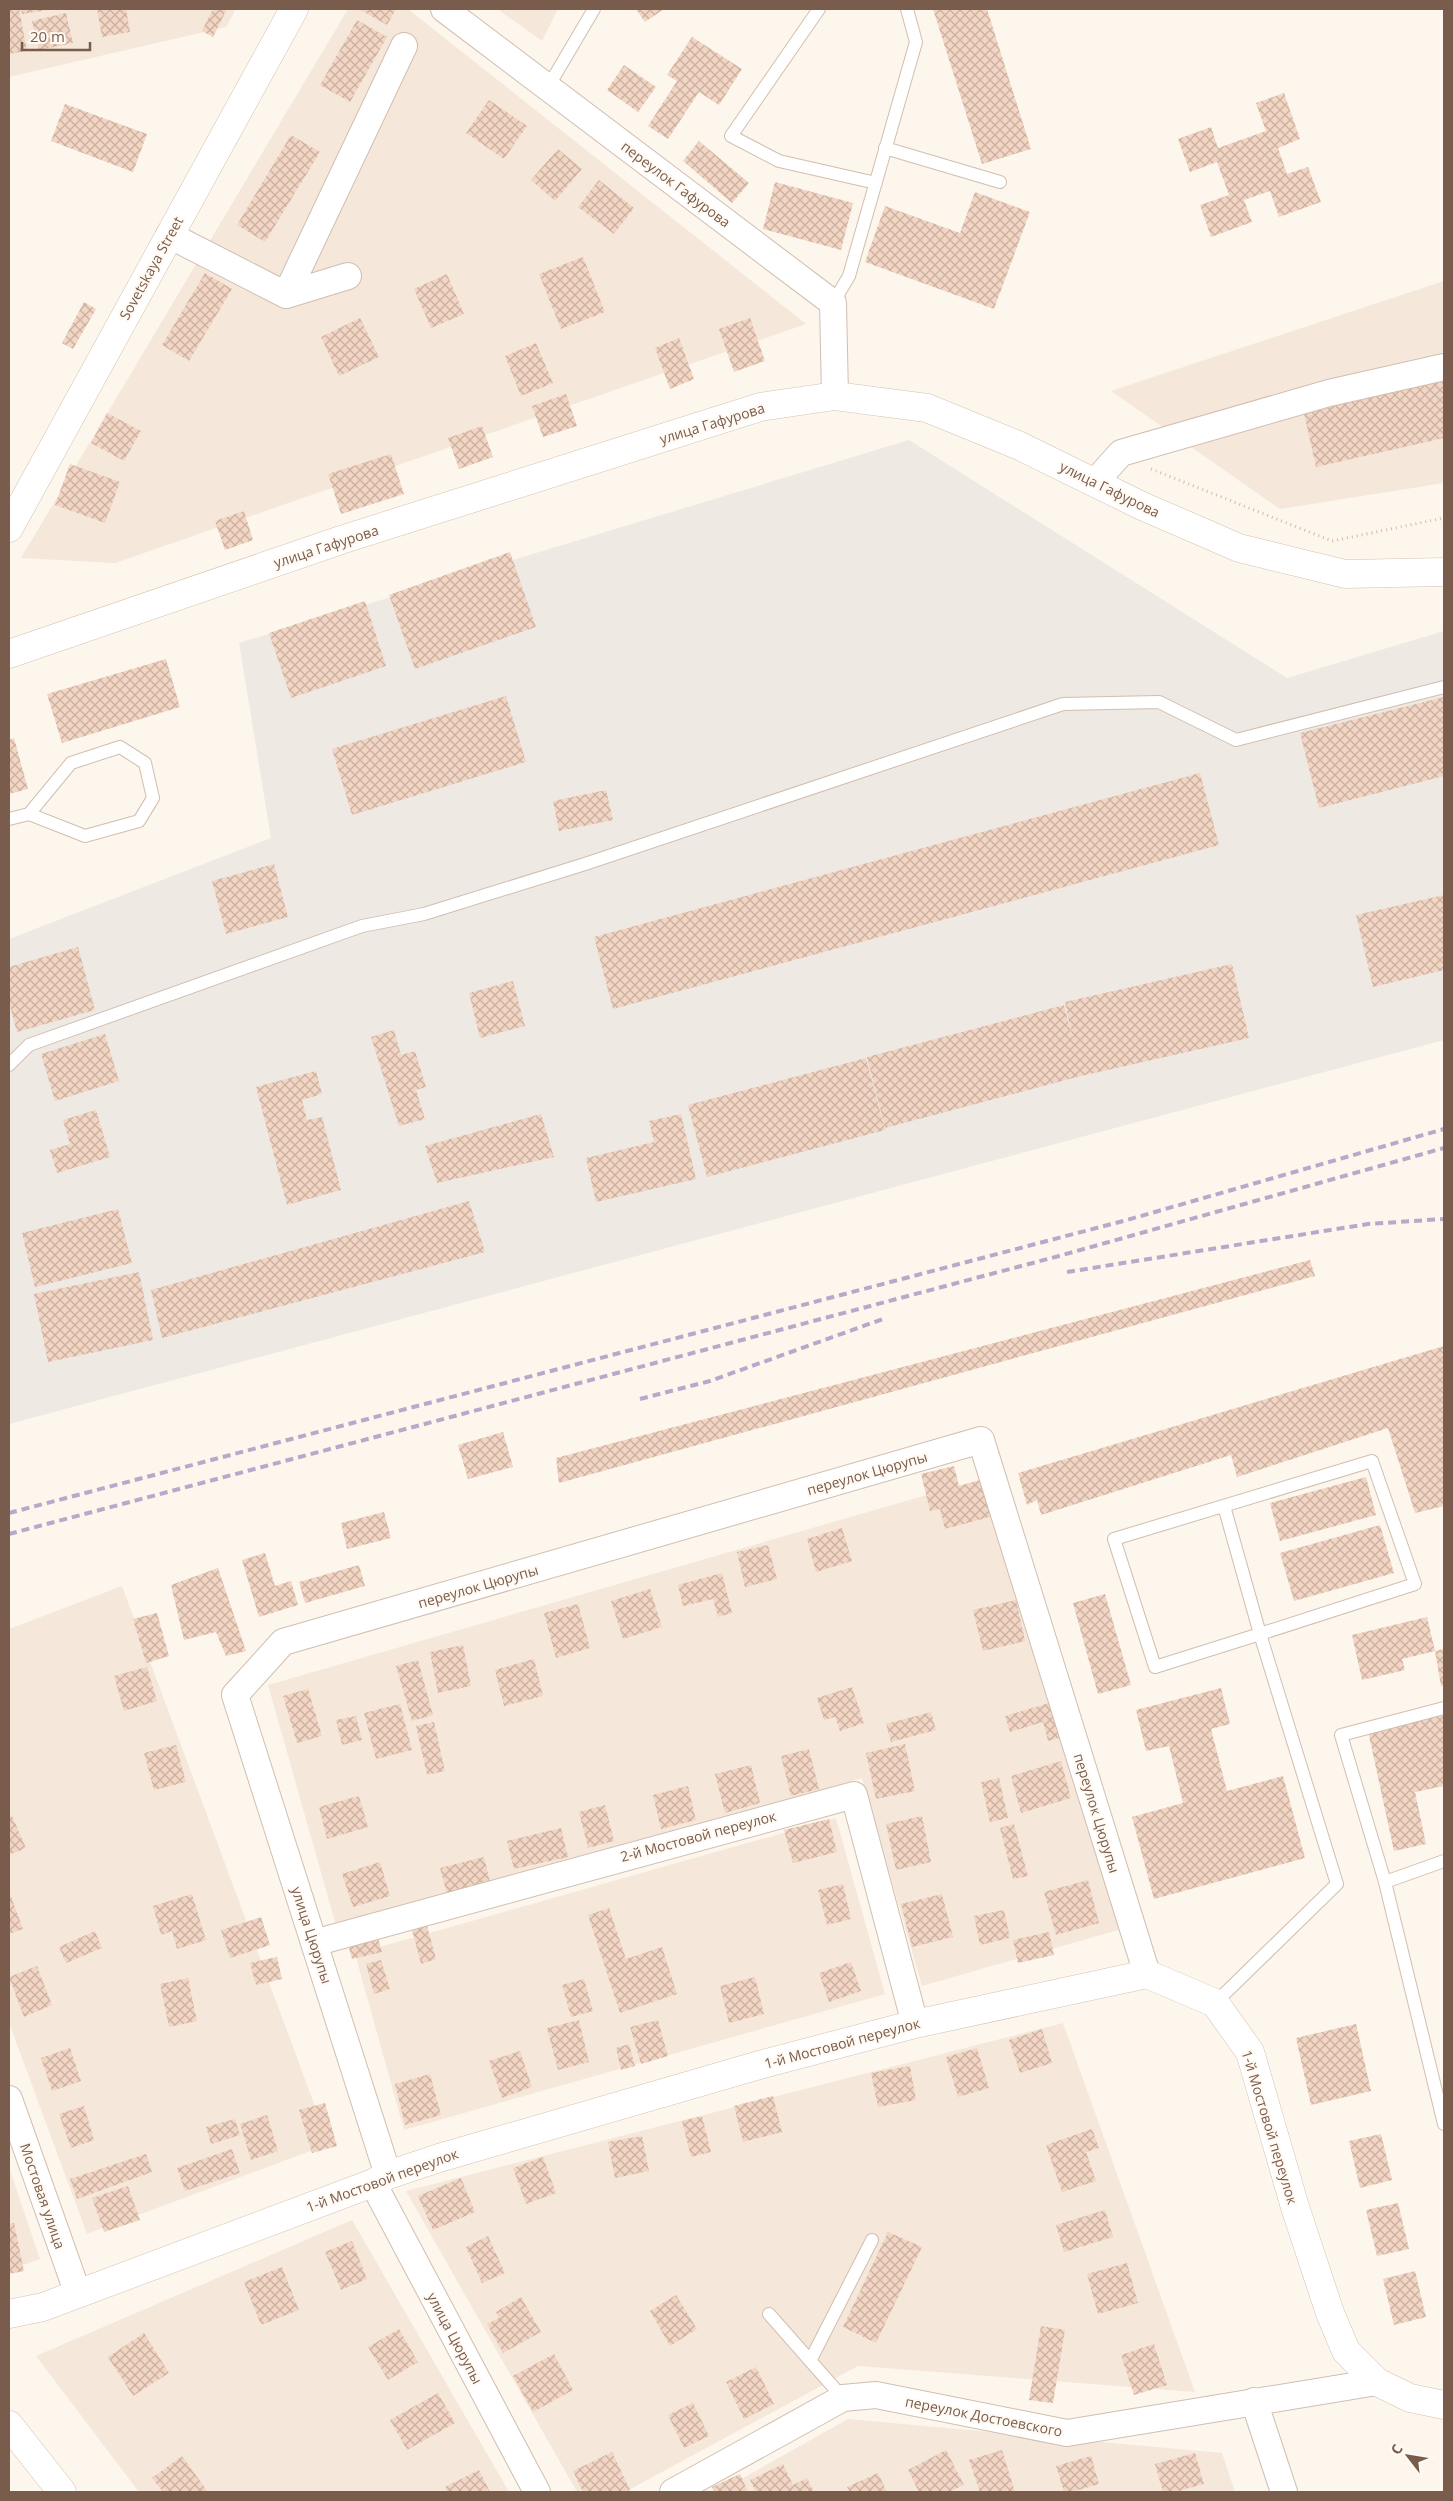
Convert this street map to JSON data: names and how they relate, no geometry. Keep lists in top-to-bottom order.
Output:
{
  "streets": {
    "street": [
      "переулок Гафурова",
      "Sovetskaya Street",
      "улица Гафурова",
      "переулок Цюрупы",
      "2-й Мостовой переулок",
      "улица Цюрупы",
      "1-й Мостовой переулок",
      "Мостовая улица",
      "переулок Достоевского"
    ]
  },
  "crossings": [
    ["переулок Цюрупы", "улица Цюрупы"],
    ["переулок Цюрупы", "1-й Мостовой переулок"],
    ["2-й Мостовой переулок", "улица Цюрупы"],
    ["2-й Мостовой переулок", "1-й Мостовой переулок"],
    ["улица Цюрупы", "1-й Мостовой переулок"],
    ["1-й Мостовой переулок", "Мостовая улица"],
    ["1-й Мостовой переулок", "переулок Достоевского"]
  ],
  "scale_bar": "20 m",
  "north": "top left"
}
